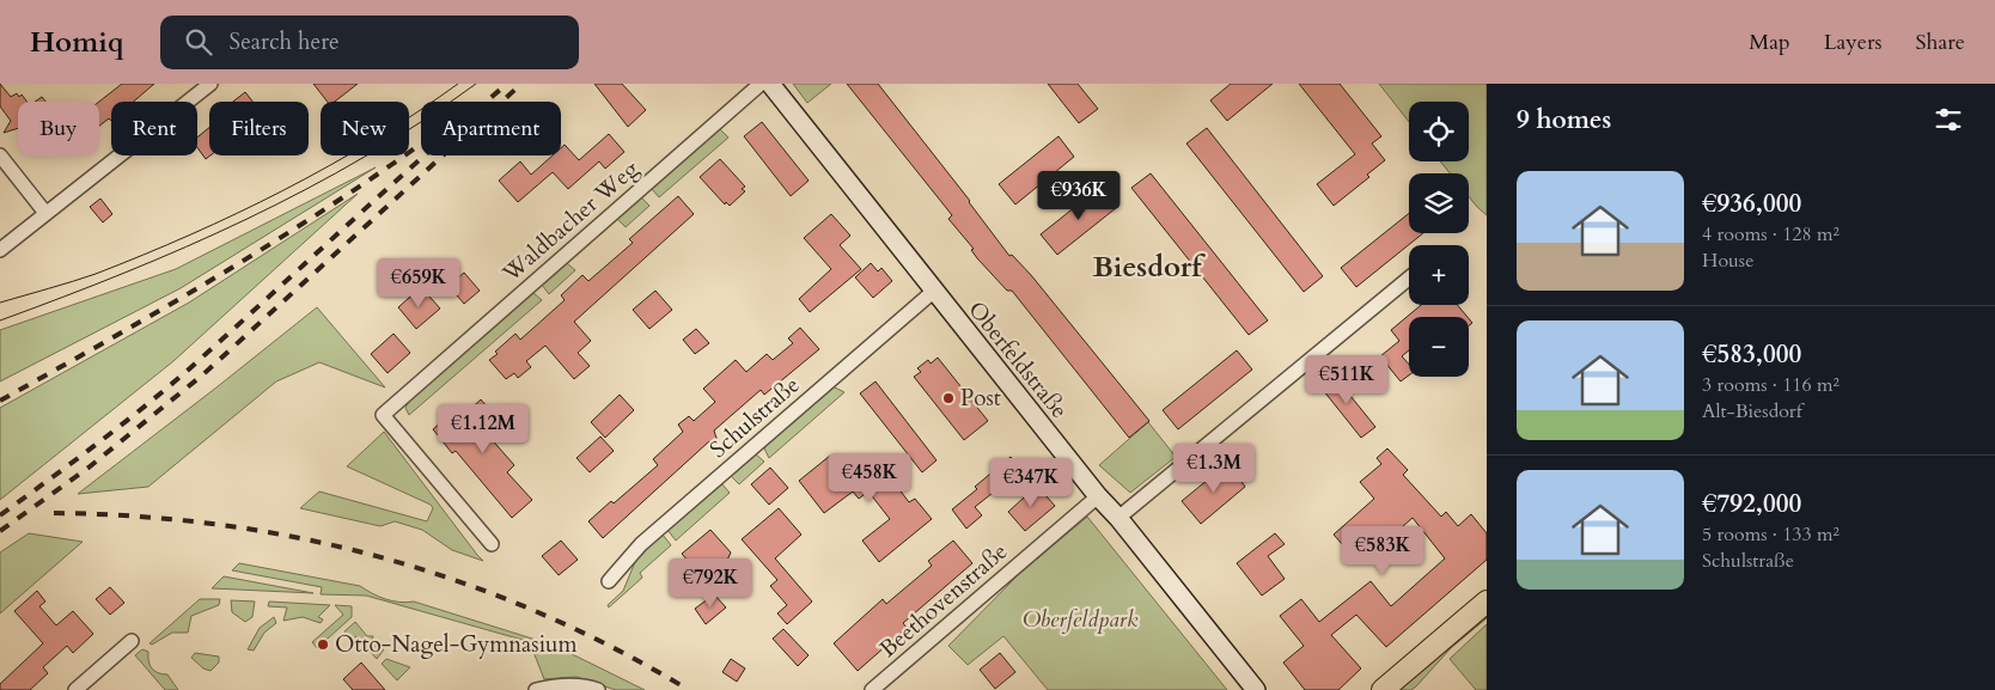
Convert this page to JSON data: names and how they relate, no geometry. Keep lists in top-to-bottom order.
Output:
{
  "streets": {
    "street": [
      "Waldbacher Weg",
      "Oberfeldstraße",
      "Schulstraße",
      "Beethovenstraße"
    ]
  },
  "crossings": [
    ["Oberfeldstraße", "Schulstraße"],
    ["Oberfeldstraße", "Beethovenstraße"]
  ],
  "districts": ["Biesdorf"],
  "parks": ["Oberfeldpark"],
  "places": ["Post", "Otto-Nagel-Gymnasium"],
  "page": {
    "header": "Homiq",
    "search": "Search here",
    "nav": ["Map", "Layers", "Share"],
    "heading": "9 homes",
    "map_buttons": ["+", "−"],
    "chip": [
      "Buy",
      "Rent",
      "Filters",
      "New",
      "Apartment"
    ],
    "list": [
      {
        "name": "€936,000",
        "note": "4 rooms · 128 m² · House"
      },
      {
        "name": "€583,000",
        "note": "3 rooms · 116 m² · Alt-Biesdorf"
      },
      {
        "name": "€792,000",
        "note": "5 rooms · 133 m² · Schulstraße"
      }
    ],
    "price": [
      "€936K",
      "€659K",
      "€511K",
      "€1.12M",
      "€1.3M",
      "€458K",
      "€347K",
      "€583K",
      "€792K"
    ]
  }
}
